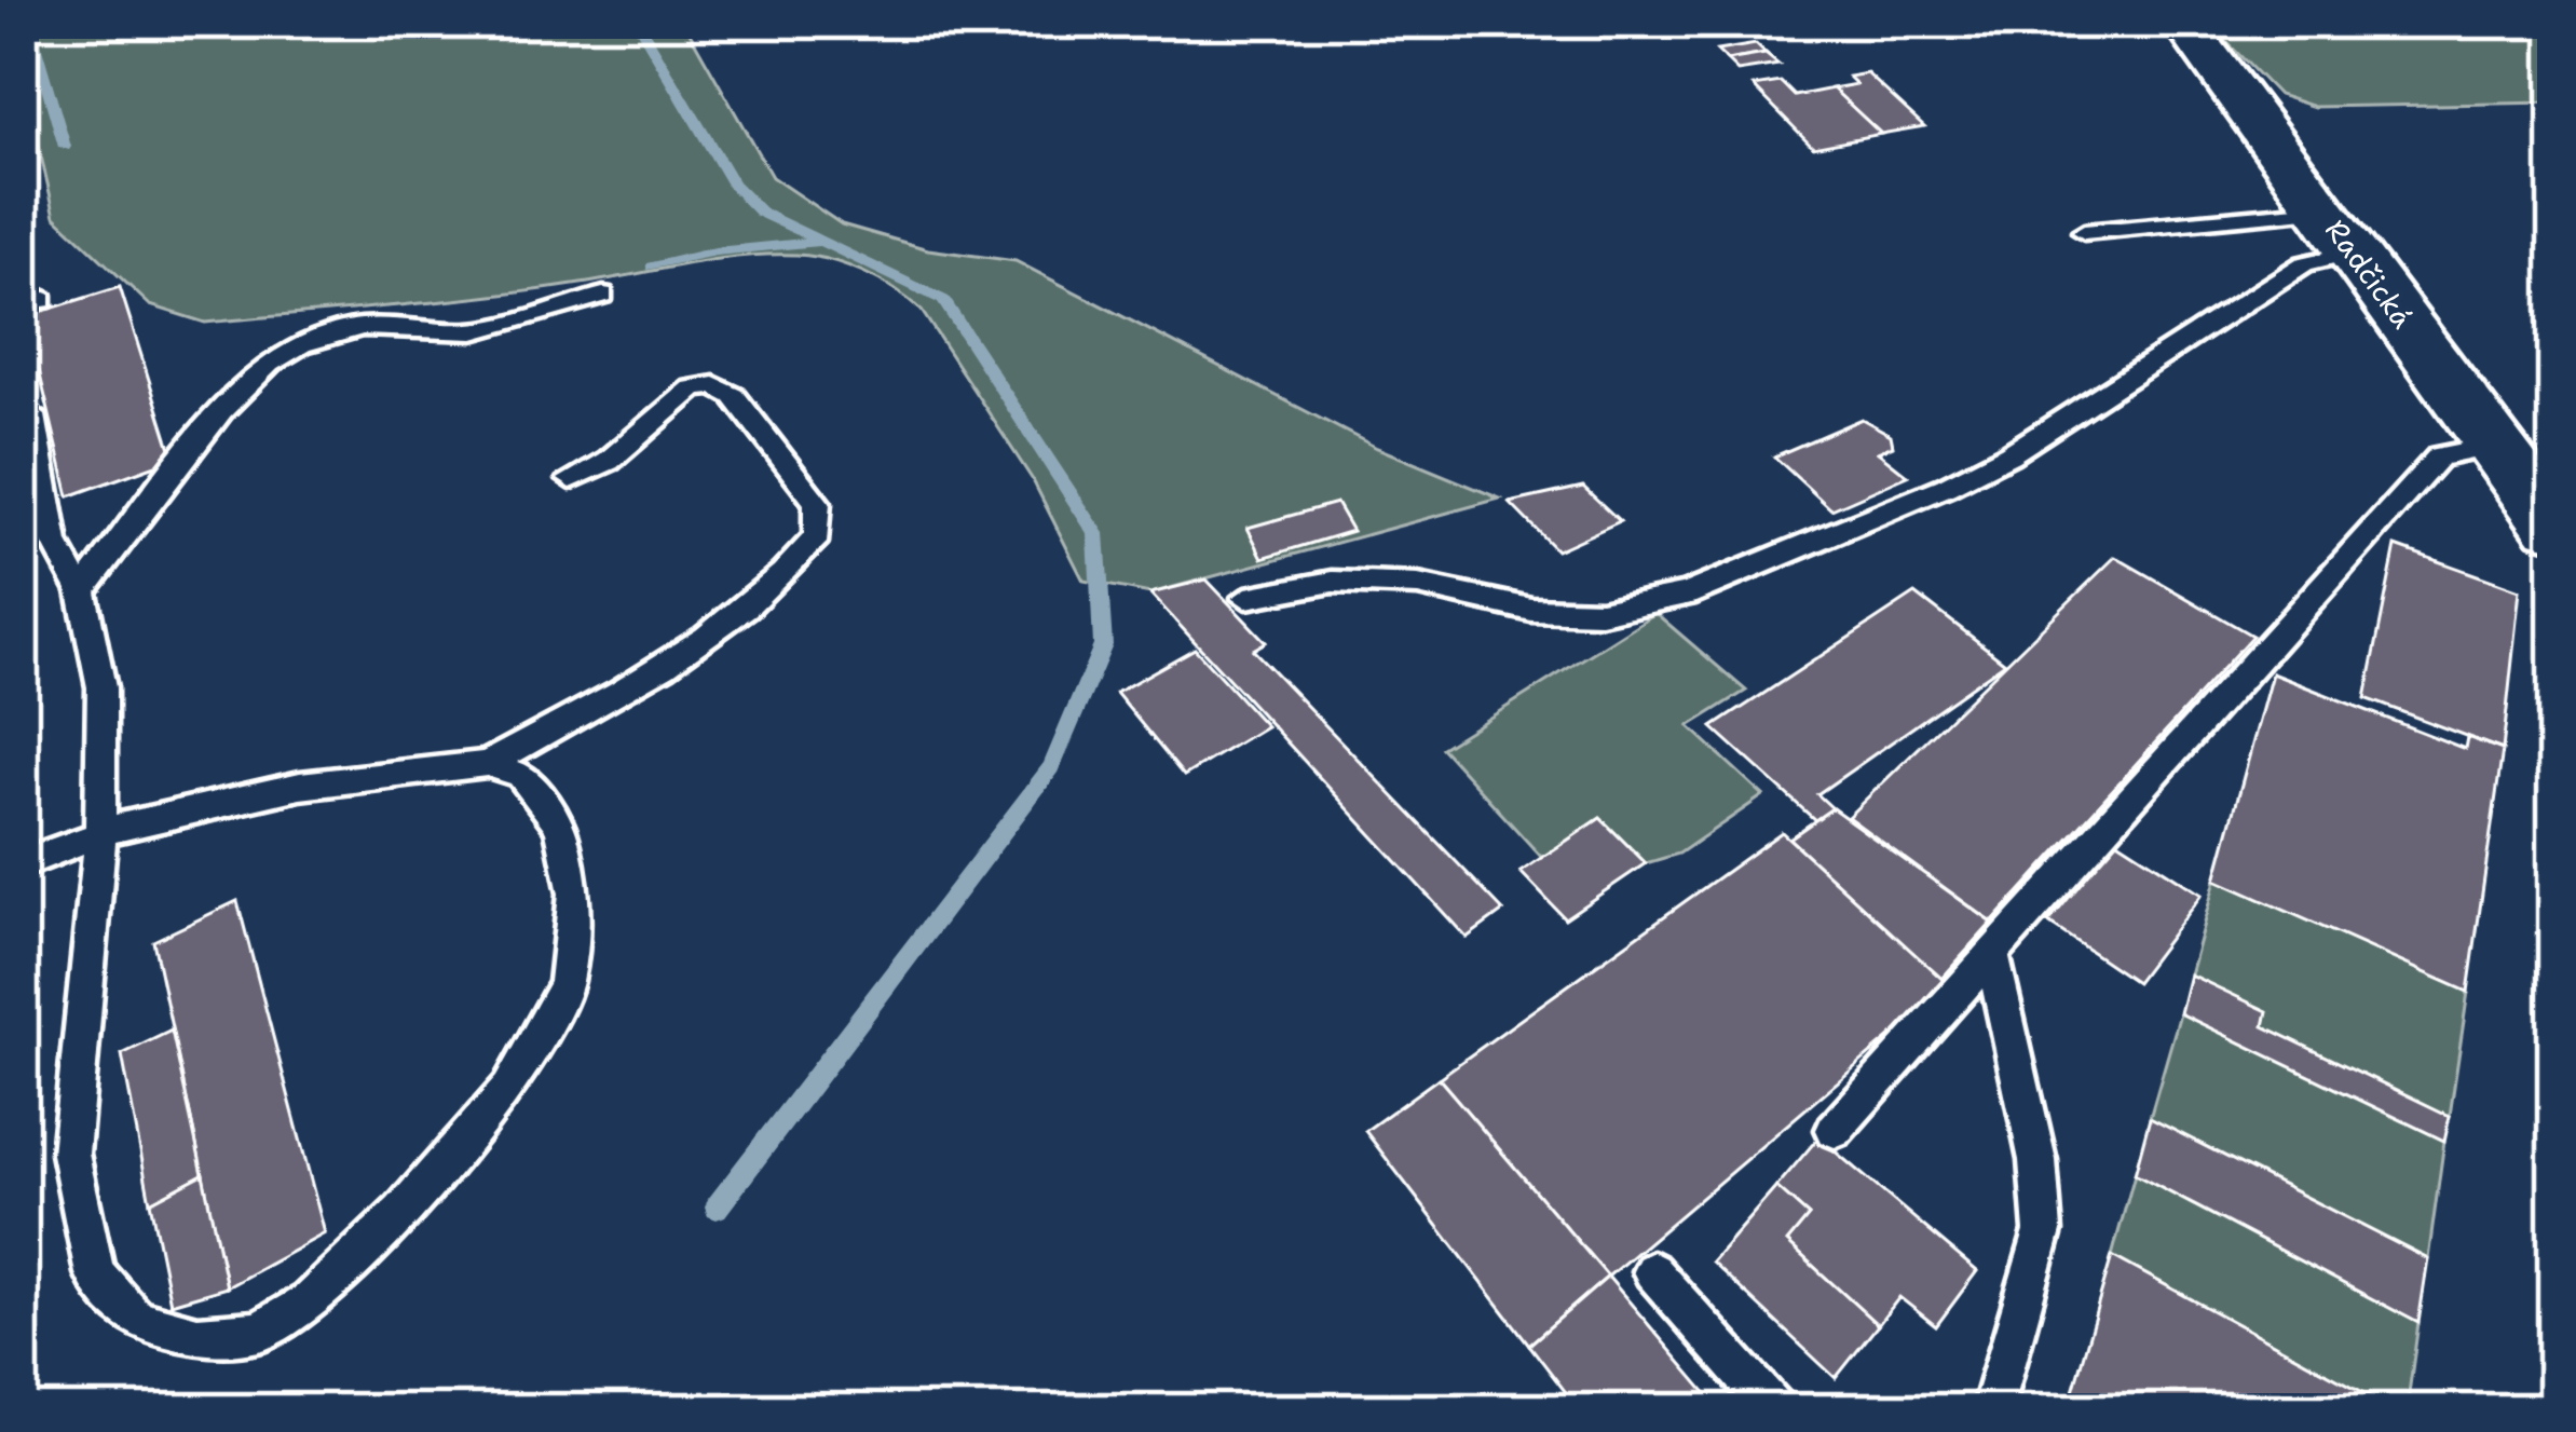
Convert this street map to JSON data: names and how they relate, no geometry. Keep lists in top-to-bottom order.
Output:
{
  "streets": {
    "street": ["Radčická"]
  }
}
